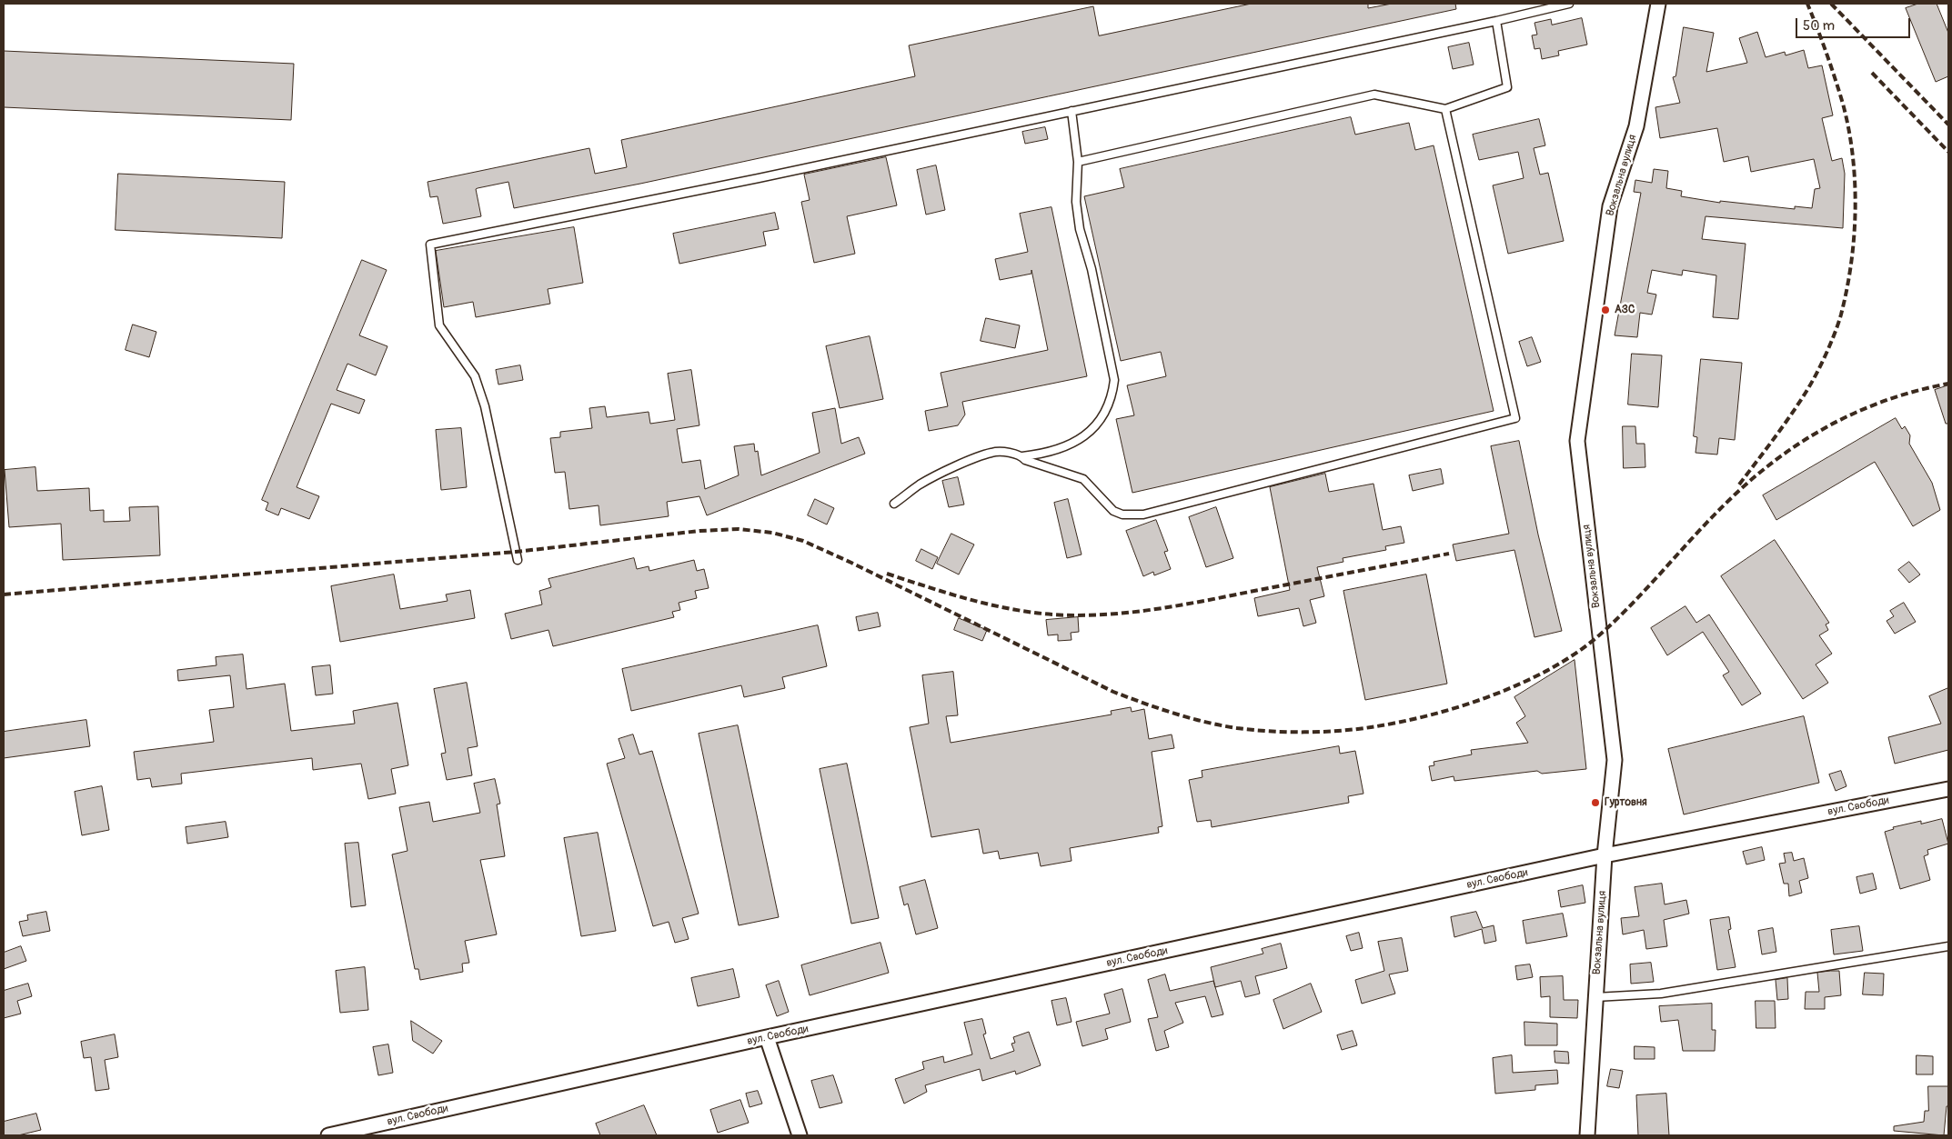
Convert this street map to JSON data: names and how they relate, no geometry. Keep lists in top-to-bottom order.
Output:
{
  "streets": {
    "street": ["Вокзальна вулиця", "вул. Свободи"]
  },
  "crossings": [
    ["Вокзальна вулиця", "вул. Свободи"]
  ],
  "places": ["АЗС", "Гуртовня"],
  "scale_bar": "50 m"
}
